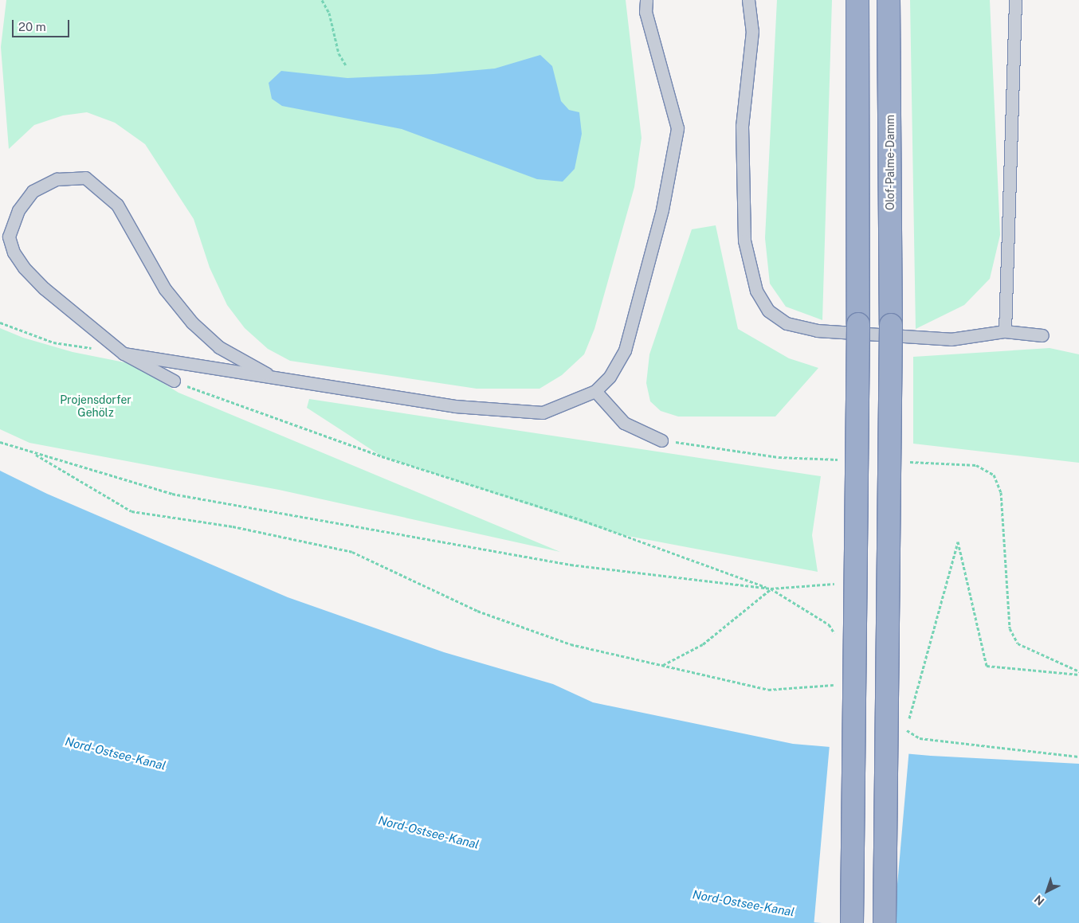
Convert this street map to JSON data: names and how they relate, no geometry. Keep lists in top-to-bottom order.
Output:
{
  "streets": {
    "highway": ["Olof-Palme-Damm"]
  },
  "water": ["Nord-Ostsee-Kanal"],
  "parks": ["Projensdorfer Gehölz"],
  "scale_bar": "20 m",
  "north": "bottom left"
}
